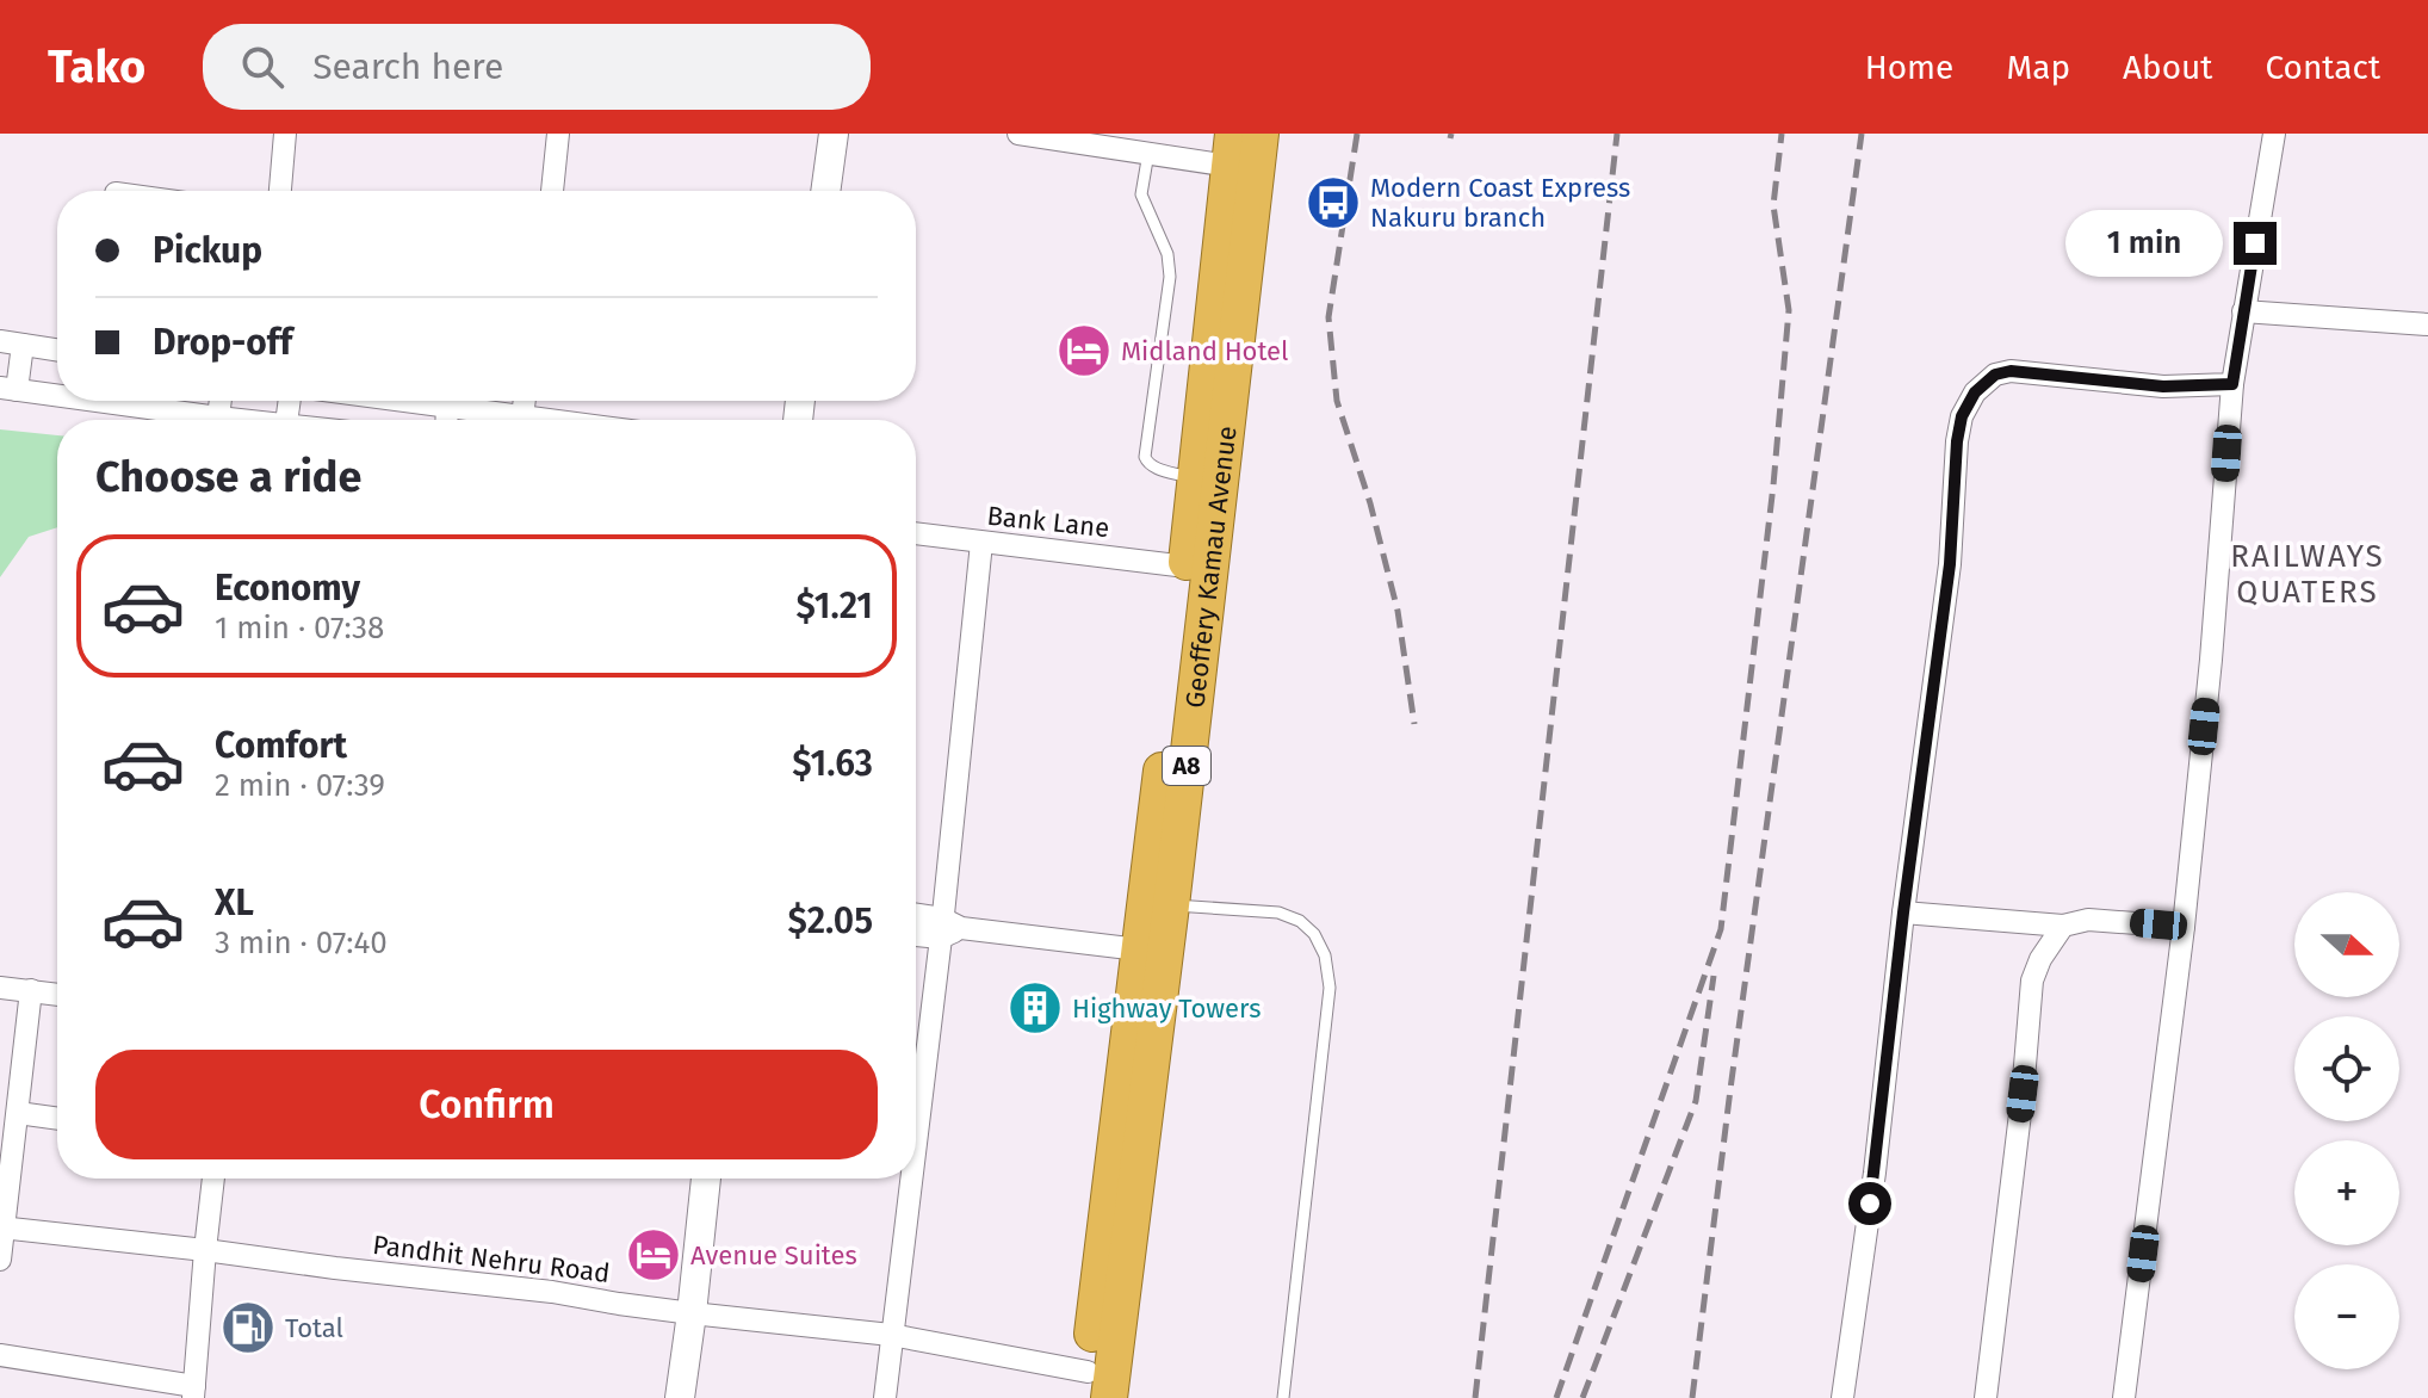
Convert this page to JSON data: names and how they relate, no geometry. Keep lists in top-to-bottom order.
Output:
{
  "streets": {
    "highway": ["Geoffery Kamau Avenue", "A8"],
    "street": ["Bank Lane", "Pandhit Nehru Road"]
  },
  "crossings": [
    ["Bank Lane", "Geoffery Kamau Avenue"],
    ["Geoffery Kamau Avenue", "Pandhit Nehru Road"]
  ],
  "districts": ["RAILWAYS QUATERS"],
  "places": {
    "bus stop": ["Modern Coast Express Nakuru branch"],
    "hotel": ["Midland Hotel", "Avenue Suites"],
    "building": ["Highway Towers"],
    "fuel station": ["Total"]
  },
  "north": "right",
  "page": {
    "header": "Tako",
    "search": "Search here",
    "nav": [
      "Home",
      "Map",
      "About",
      "Contact"
    ],
    "banner": ["Pickup", "Drop-off"],
    "bubble": "1 min",
    "heading": "Choose a ride",
    "list": [
      {
        "name": "Economy",
        "note": "1 min · 07:38",
        "value": "$1.21"
      },
      {
        "name": "Comfort",
        "note": "2 min · 07:39",
        "value": "$1.63"
      },
      {
        "name": "XL",
        "note": "3 min · 07:40",
        "value": "$2.05"
      }
    ],
    "map_buttons": ["+", "−"],
    "buttons": "Confirm"
  }
}
